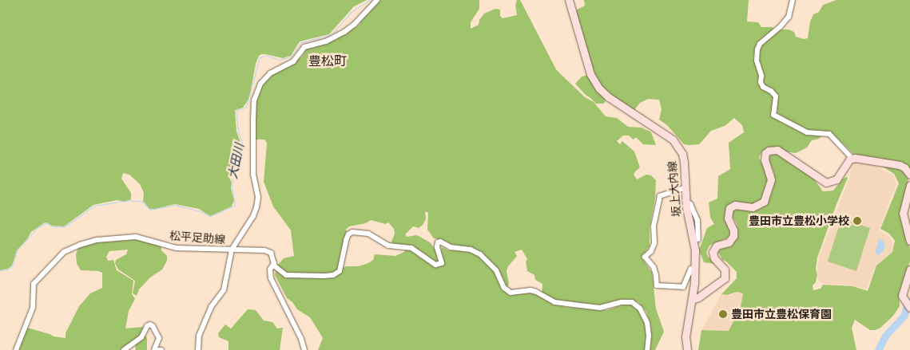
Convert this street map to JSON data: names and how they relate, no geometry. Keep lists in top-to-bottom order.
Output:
{
  "streets": {
    "main road": ["坂上大内線"],
    "street": ["松平足助線"]
  },
  "districts": ["豊松町"],
  "water": ["大田川"],
  "places": ["豊田市立豊松小学校", "豊田市立豊松保育園"]
}
